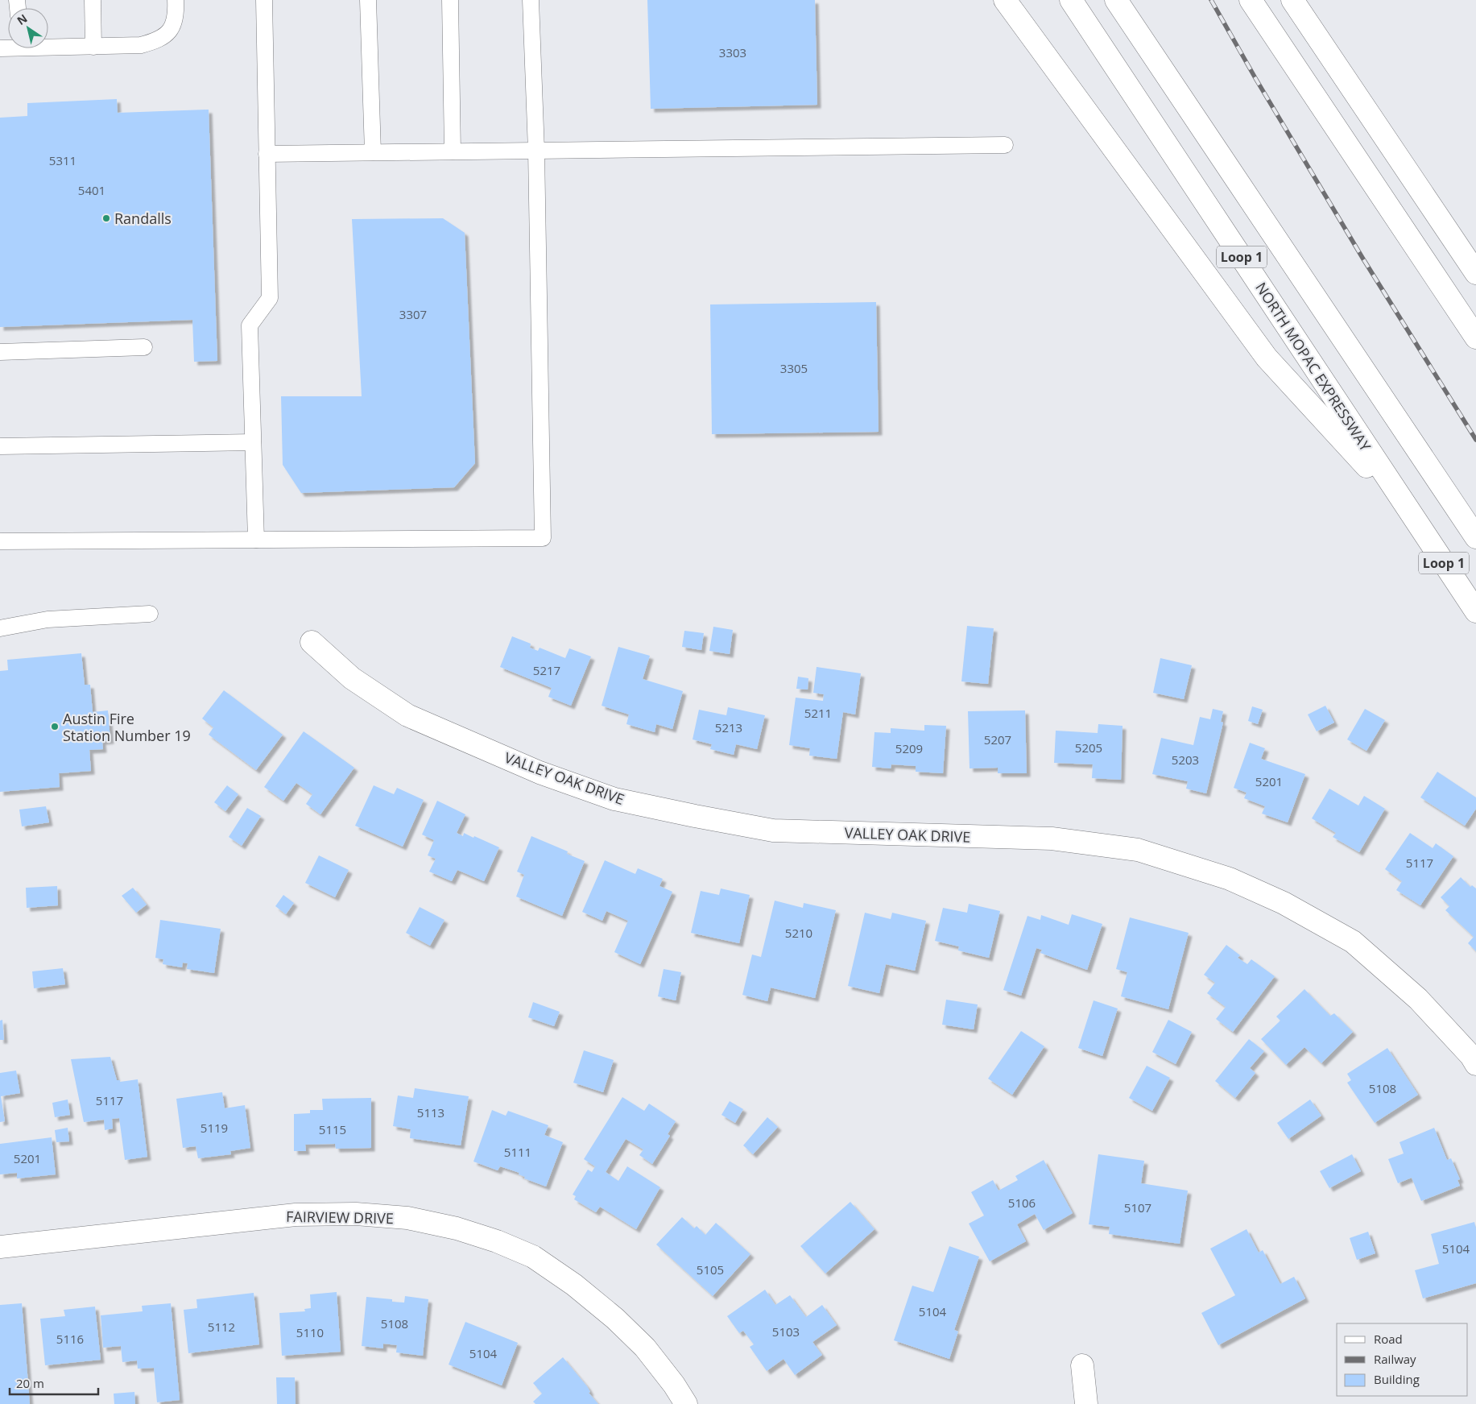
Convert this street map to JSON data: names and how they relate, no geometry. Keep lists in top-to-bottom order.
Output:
{
  "streets": {
    "main road": [
      "Loop 1",
      "NORTH MOPAC EXPRESSWAY",
      "VALLEY OAK DRIVE",
      "FAIRVIEW DRIVE"
    ]
  },
  "places": ["Randalls", "Austin Fire Station Number 19"],
  "house_numbers": [
    "3303",
    "5311",
    "5401",
    "3307",
    "3305",
    "5217",
    "5211",
    "5213",
    "5207",
    "5205",
    "5209",
    "5203",
    "5201",
    "5117",
    "5210",
    "5108",
    "5117",
    "5113",
    "5119",
    "5115",
    "5111",
    "5201",
    "5106",
    "5107",
    "5104",
    "5105",
    "5104",
    "5108",
    "5112",
    "5103",
    "5110",
    "5116",
    "5104"
  ],
  "legend": ["Road", "Railway", "Building"],
  "scale_bar": "20 m",
  "north": "top left"
}
